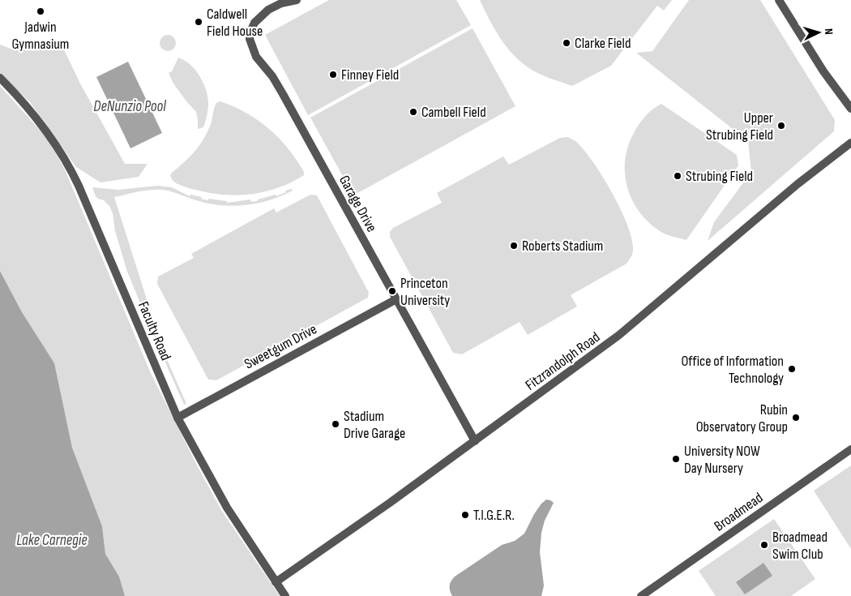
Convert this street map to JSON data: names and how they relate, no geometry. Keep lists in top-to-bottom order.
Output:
{
  "streets": {
    "street": [
      "Garage Drive",
      "Faculty Road",
      "Sweetgum Drive",
      "Fitzrandolph Road",
      "Broadmead"
    ]
  },
  "crossings": [
    ["Garage Drive", "Sweetgum Drive"],
    ["Garage Drive", "Fitzrandolph Road"],
    ["Faculty Road", "Sweetgum Drive"],
    ["Faculty Road", "Fitzrandolph Road"]
  ],
  "water": ["DeNunzio Pool", "Lake Carnegie"],
  "places": [
    "Jadwin Gymnasium",
    "Caldwell Field House",
    "Clarke Field",
    "Finney Field",
    "Cambell Field",
    "Upper Strubing Field",
    "Strubing Field",
    "Roberts Stadium",
    "Princeton University",
    "Office of Information Technology",
    "Rubin Observatory Group",
    "Stadium Drive Garage",
    "University NOW Day Nursery",
    "T.I.G.E.R.",
    "Broadmead Swim Club"
  ],
  "north": "right"
}
